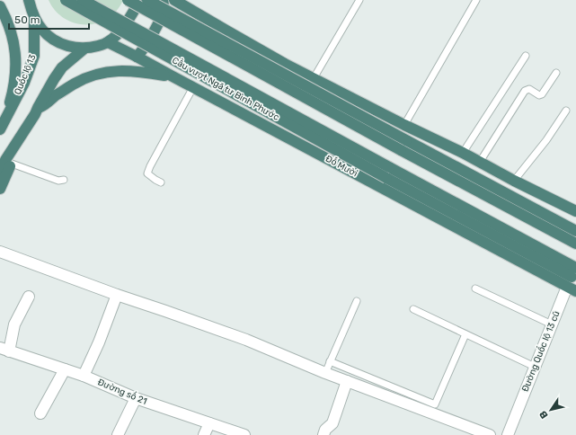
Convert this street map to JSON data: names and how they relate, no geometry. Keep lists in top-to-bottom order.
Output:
{
  "streets": {
    "highway": ["Quốc lộ 13", "Cầu vượt Ngã tư Bình Phước", "Đỗ Mười"],
    "street": ["Đường Quốc lộ 13 cũ", "Đường số 21"]
  },
  "crossings": [
    ["Đỗ Mười", "Đường Quốc lộ 13 cũ"]
  ],
  "scale_bar": "50 m",
  "north": "bottom left"
}
